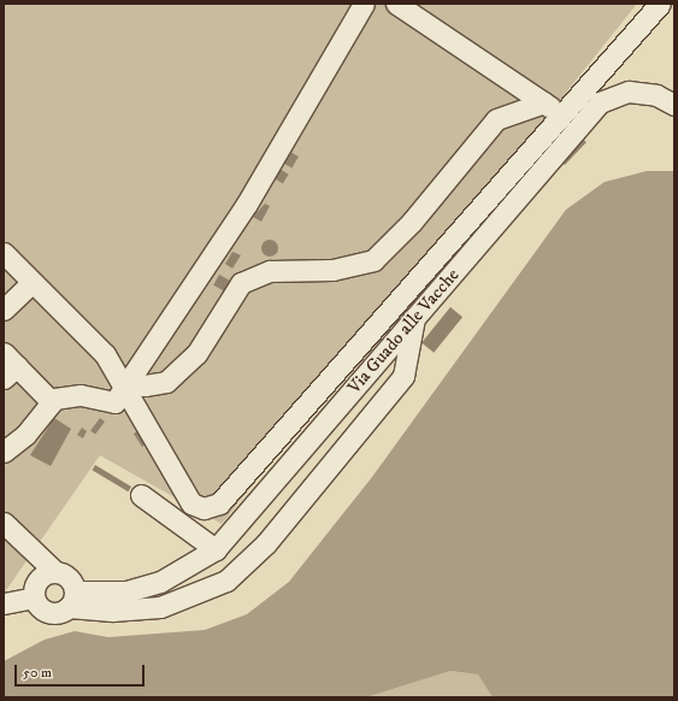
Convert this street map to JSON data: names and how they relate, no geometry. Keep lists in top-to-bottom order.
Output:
{
  "streets": {
    "lane": ["Via Guado alle Vacche"]
  },
  "scale_bar": "50 m"
}
